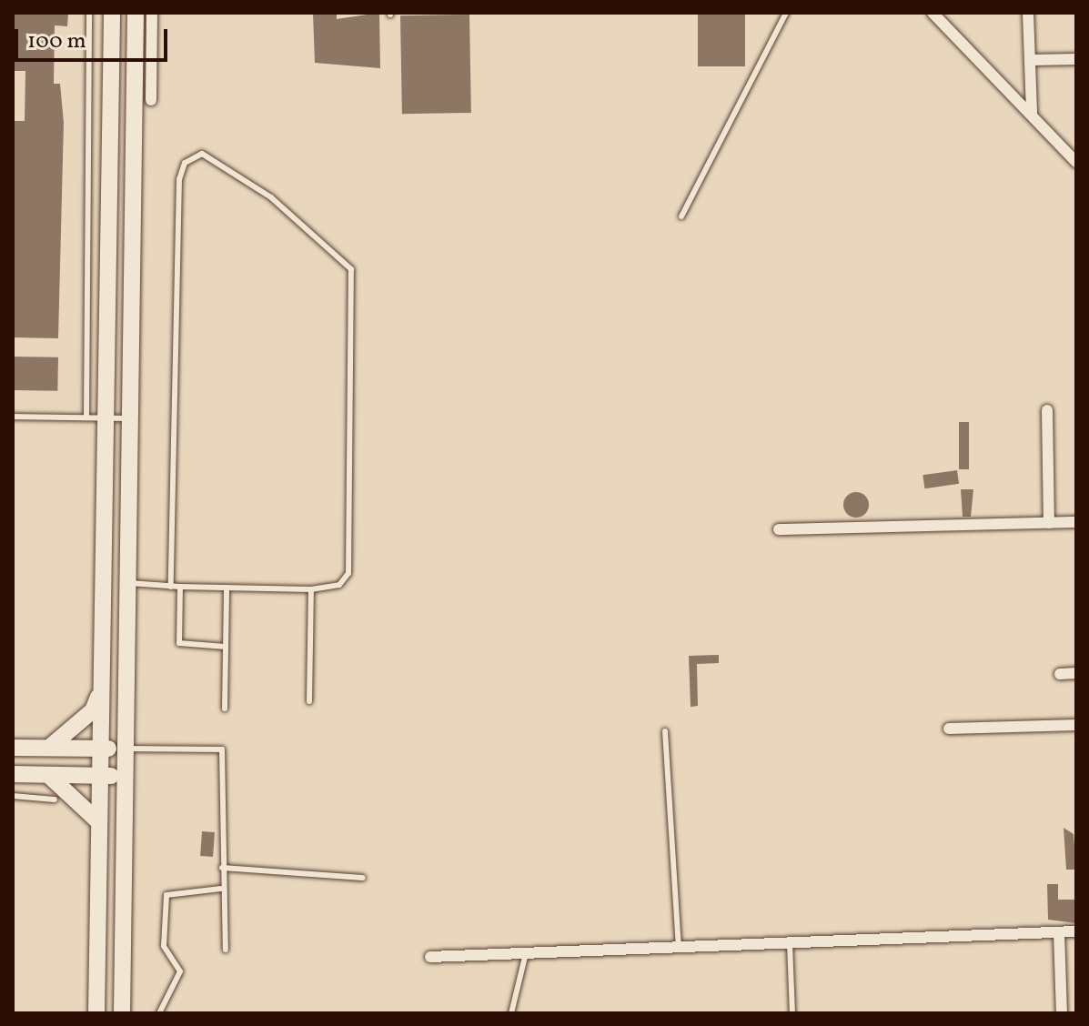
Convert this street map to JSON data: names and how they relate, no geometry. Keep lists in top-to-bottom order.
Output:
{
  "scale_bar": "100 m"
}
